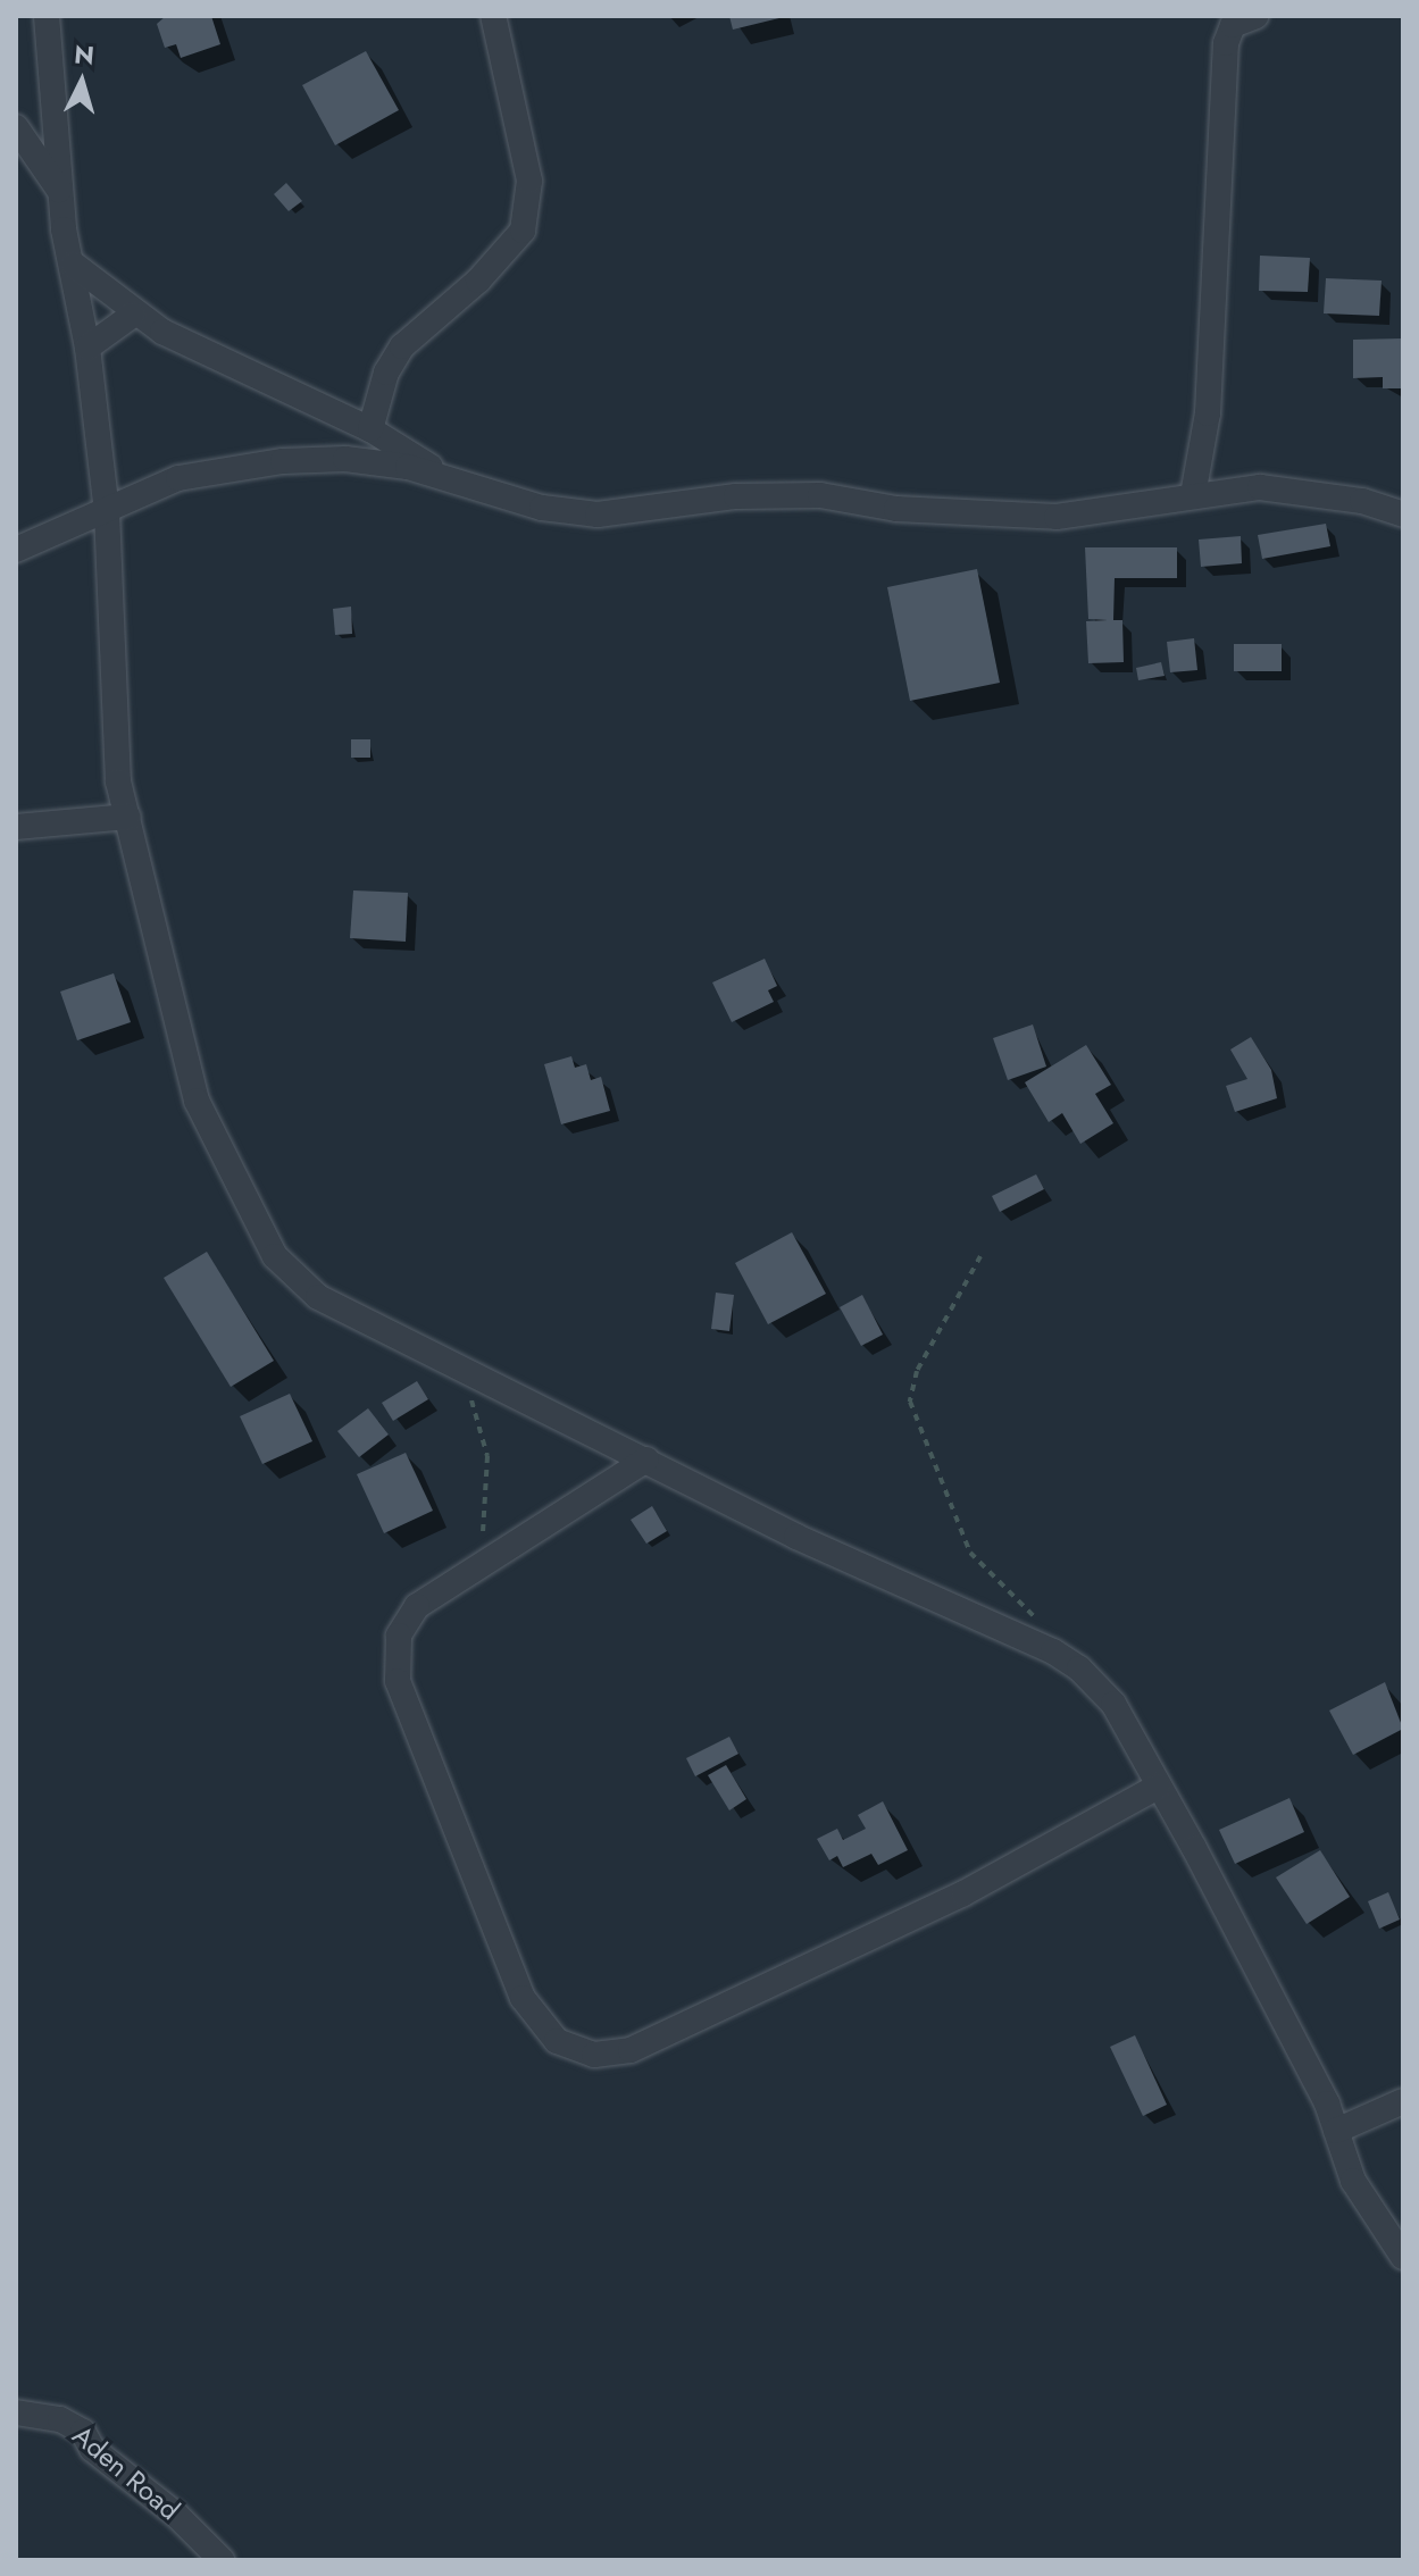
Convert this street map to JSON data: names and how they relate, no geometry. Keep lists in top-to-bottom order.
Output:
{
  "streets": {
    "street": ["Aden Road"]
  },
  "north": "top"
}
